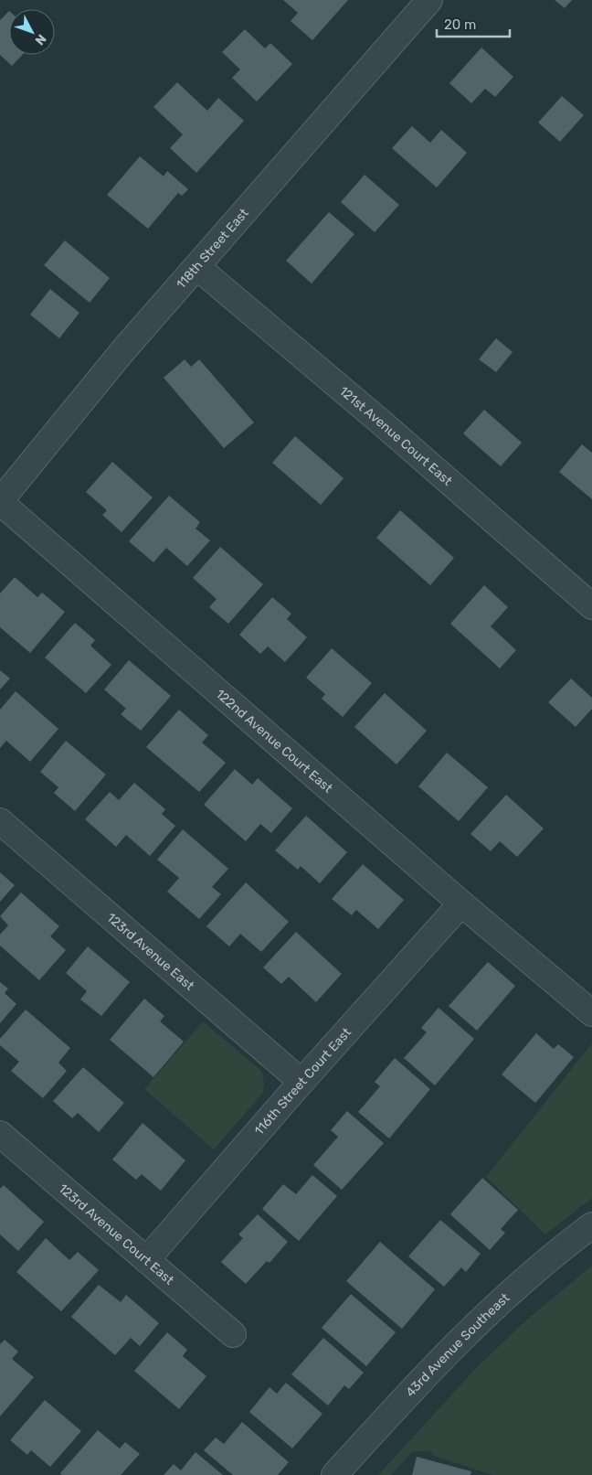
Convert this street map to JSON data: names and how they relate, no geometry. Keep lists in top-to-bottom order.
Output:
{
  "streets": {
    "street": [
      "118th Street East",
      "121st Avenue Court East",
      "122nd Avenue Court East",
      "123rd Avenue East",
      "116th Street Court East",
      "123rd Avenue Court East",
      "43rd Avenue Southeast"
    ]
  },
  "crossings": [
    ["118th Street East", "121st Avenue Court East"],
    ["118th Street East", "122nd Avenue Court East"],
    ["122nd Avenue Court East", "116th Street Court East"],
    ["123rd Avenue East", "116th Street Court East"],
    ["116th Street Court East", "123rd Avenue Court East"]
  ],
  "scale_bar": "20 m",
  "north": "bottom right"
}
